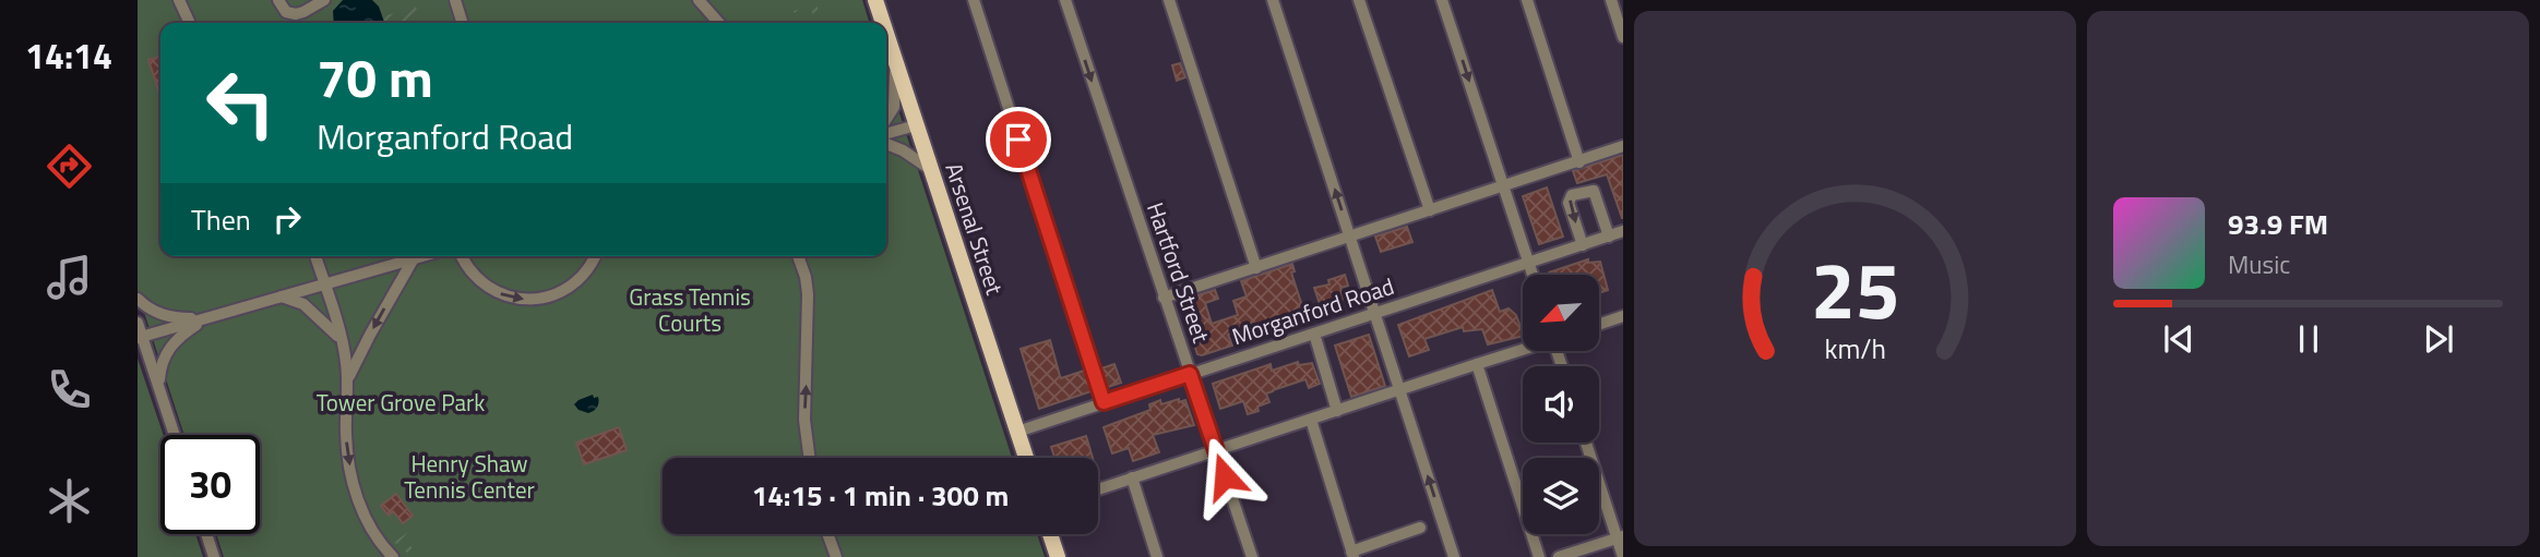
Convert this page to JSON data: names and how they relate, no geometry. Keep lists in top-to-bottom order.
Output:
{
  "streets": {
    "main road": ["Arsenal Street"],
    "street": ["Hartford Street", "Morganford Road"]
  },
  "crossings": [
    ["Arsenal Street", "Morganford Road"],
    ["Hartford Street", "Morganford Road"]
  ],
  "parks": ["Grass Tennis Courts", "Tower Grove Park", "Henry Shaw Tennis Center"],
  "north": "bottom left",
  "page": {
    "tabs": "14:14",
    "turn": ["70 m", "Morganford Road"],
    "then": "Then",
    "song": ["93.9 FM", "Music"],
    "limit": "30",
    "trip": "14:15 · 1 min · 300 m",
    "gauge": ["25", "km/h"]
  }
}
